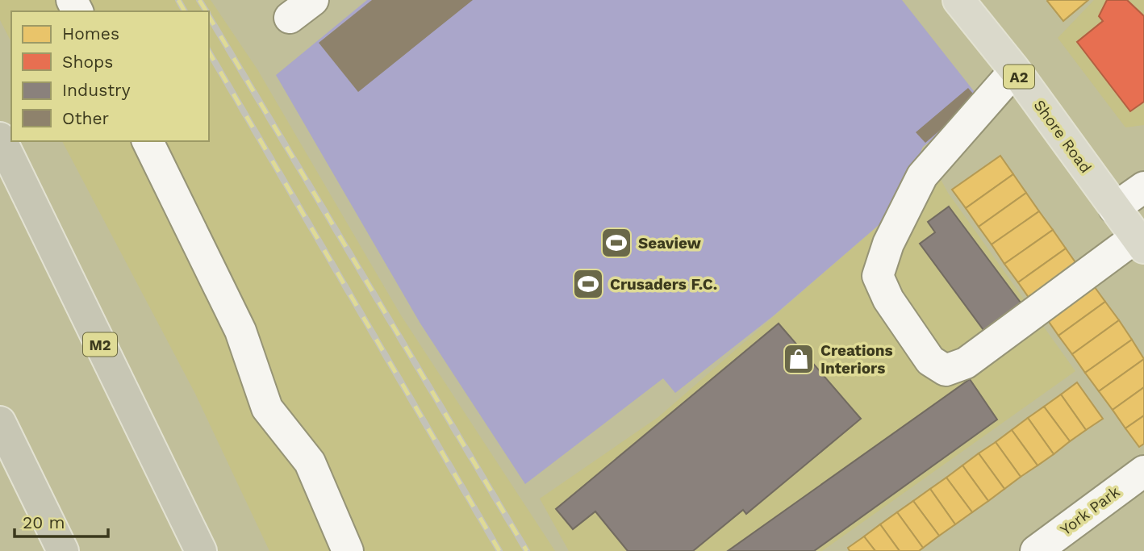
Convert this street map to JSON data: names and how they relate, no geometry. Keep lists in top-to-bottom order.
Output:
{
  "streets": {
    "highway": ["M2"],
    "main road": ["A2", "Shore Road"],
    "street": ["York Park"]
  },
  "places": {
    "sports": ["Seaview", "Crusaders F.C."],
    "shop": ["Creations Interiors"]
  },
  "legend": [
    "Homes",
    "Shops",
    "Industry",
    "Other"
  ],
  "scale_bar": "20 m"
}
